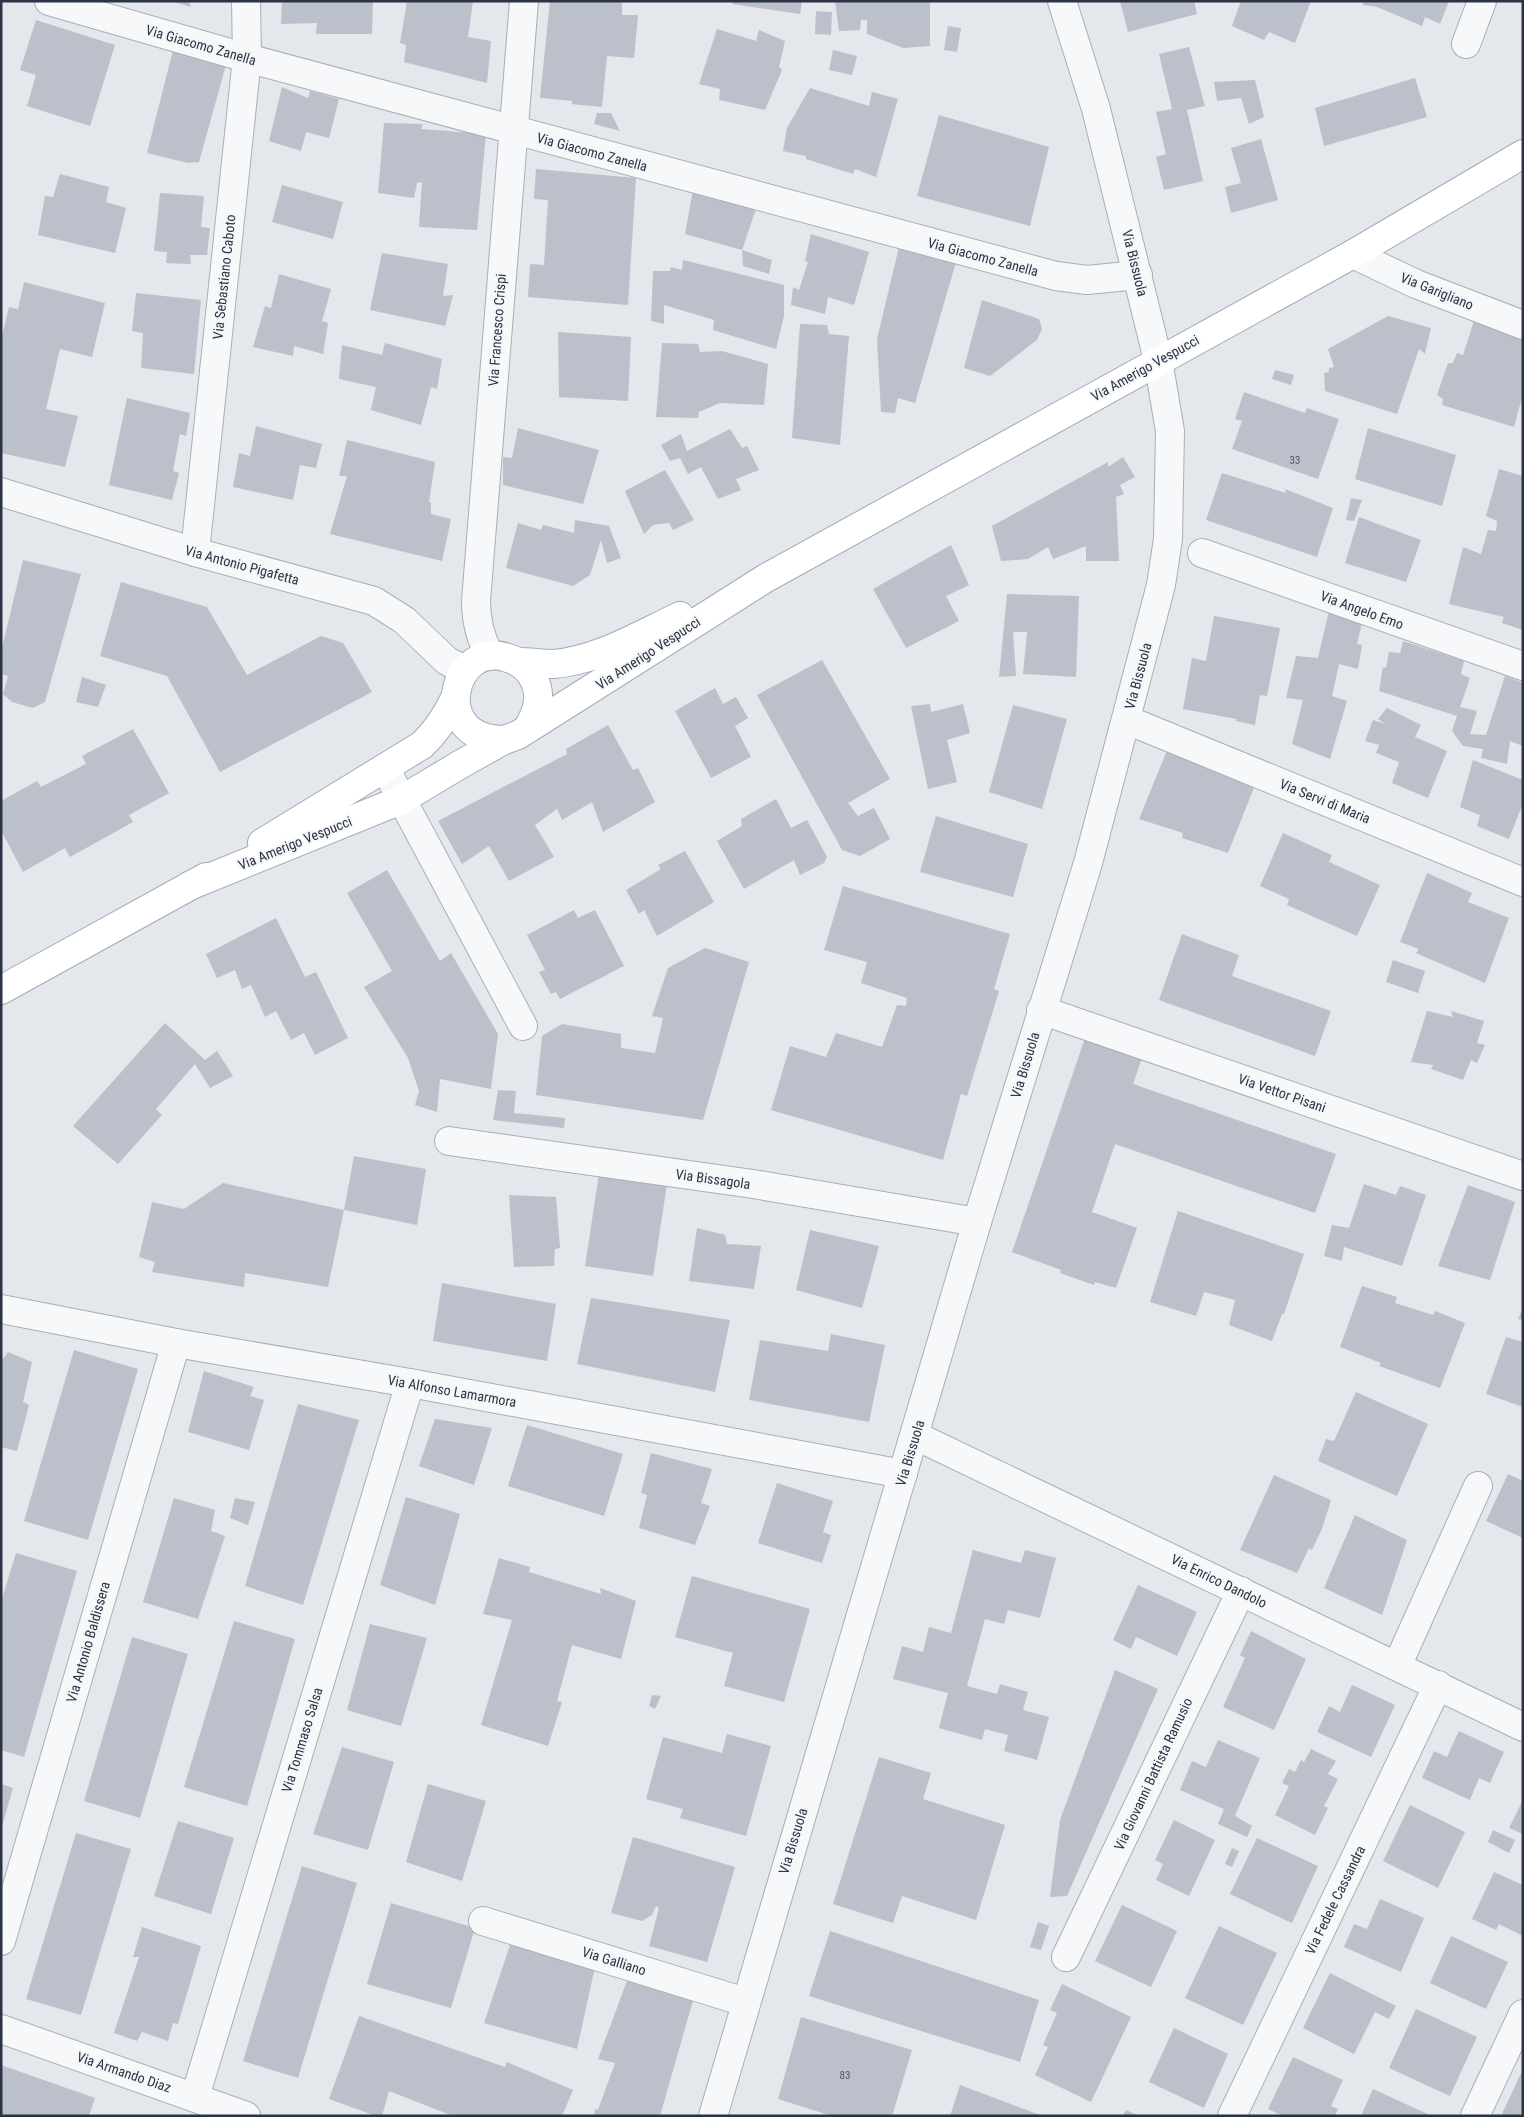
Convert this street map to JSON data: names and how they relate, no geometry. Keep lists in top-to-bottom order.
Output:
{
  "streets": {
    "main road": ["Via Amerigo Vespucci"],
    "street": [
      "Via Giacomo Zanella",
      "Via Bissuola",
      "Via Sebastiano Caboto",
      "Via Garigliano",
      "Via Francesco Crispi",
      "Via Antonio Pigafetta",
      "Via Angelo Emo",
      "Via Servi di Maria",
      "Via Vettor Pisani",
      "Via Bissagola",
      "Via Alfonso Lamarmora",
      "Via Enrico Dandolo",
      "Via Antonio Baldissera",
      "Via Tommaso Salsa",
      "Via Giovanni Battista Ramusio",
      "Via Fedele Cassandra",
      "Via Galliano",
      "Via Armando Diaz"
    ]
  },
  "crossings": [
    ["Via Giacomo Zanella", "Via Bissuola"],
    ["Via Giacomo Zanella", "Via Sebastiano Caboto"],
    ["Via Giacomo Zanella", "Via Francesco Crispi"],
    ["Via Bissuola", "Via Amerigo Vespucci"],
    ["Via Bissuola", "Via Servi di Maria"],
    ["Via Bissuola", "Via Vettor Pisani"],
    ["Via Bissuola", "Via Bissagola"],
    ["Via Bissuola", "Via Alfonso Lamarmora"],
    ["Via Bissuola", "Via Enrico Dandolo"],
    ["Via Bissuola", "Via Galliano"],
    ["Via Sebastiano Caboto", "Via Antonio Pigafetta"],
    ["Via Garigliano", "Via Amerigo Vespucci"],
    ["Via Francesco Crispi", "Via Amerigo Vespucci"],
    ["Via Francesco Crispi", "Via Antonio Pigafetta"],
    ["Via Amerigo Vespucci", "Via Antonio Pigafetta"],
    ["Via Alfonso Lamarmora", "Via Antonio Baldissera"],
    ["Via Alfonso Lamarmora", "Via Tommaso Salsa"],
    ["Via Enrico Dandolo", "Via Giovanni Battista Ramusio"],
    ["Via Enrico Dandolo", "Via Fedele Cassandra"],
    ["Via Tommaso Salsa", "Via Armando Diaz"]
  ],
  "house_numbers": ["33", "83"]
}
